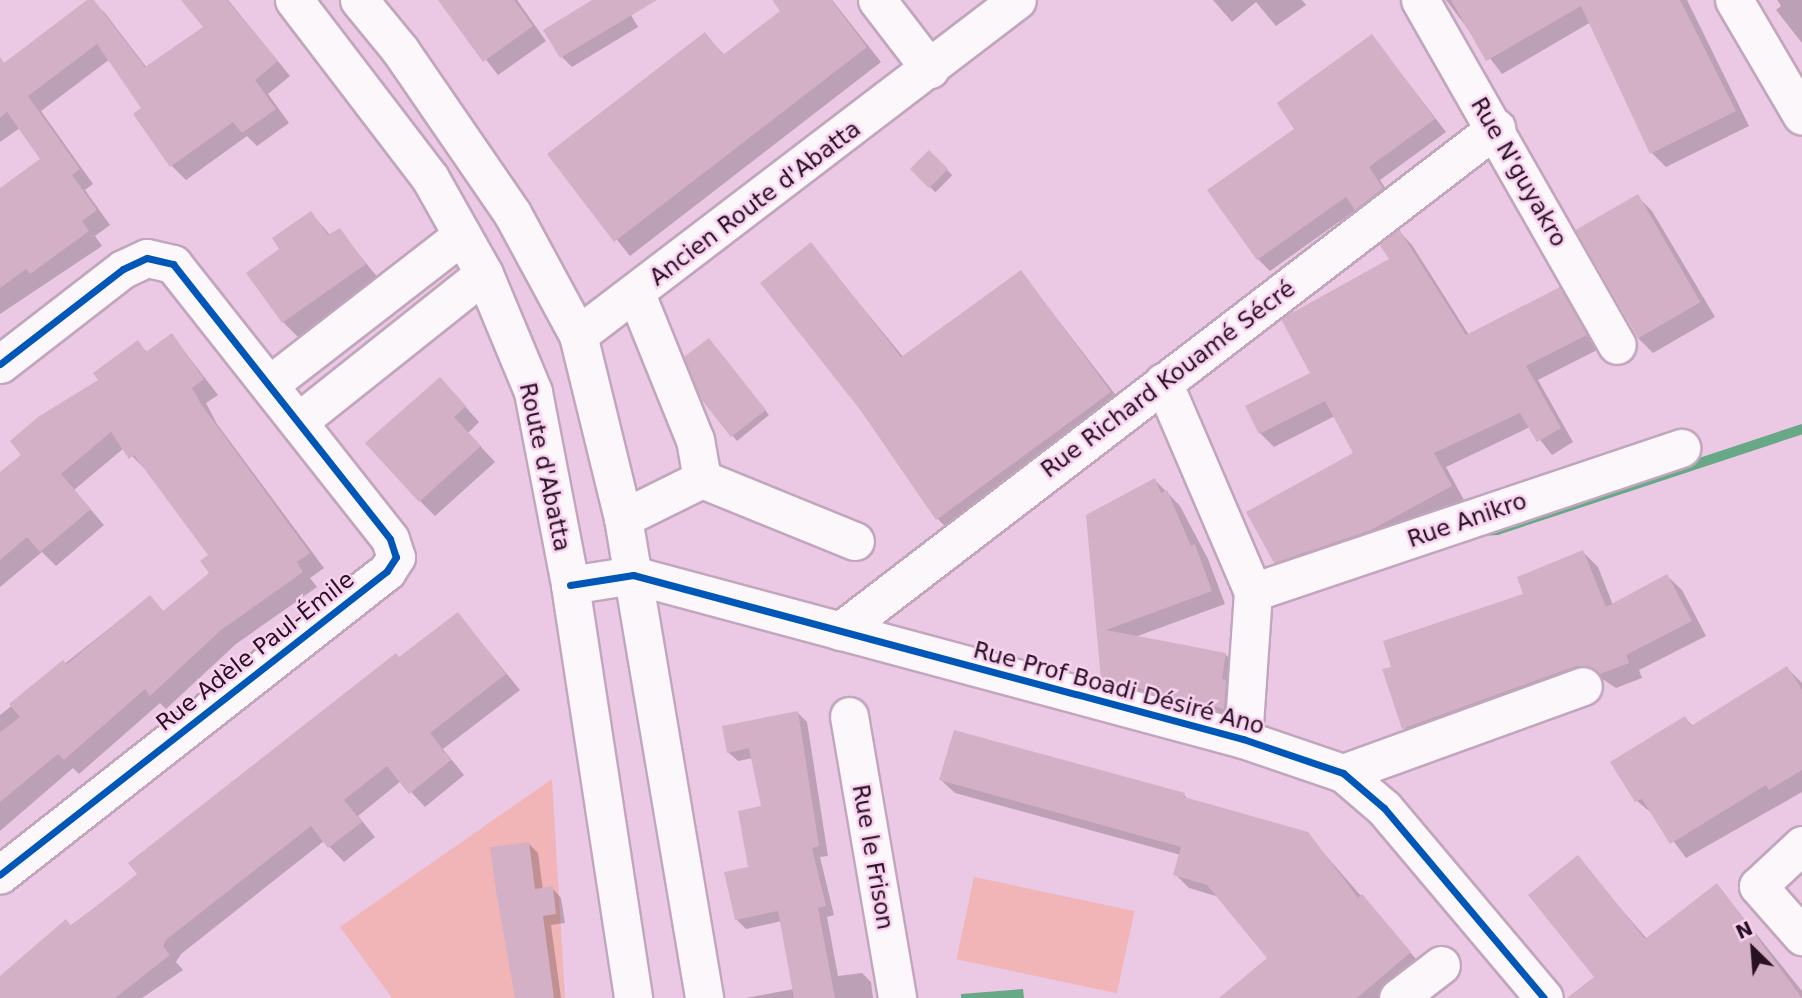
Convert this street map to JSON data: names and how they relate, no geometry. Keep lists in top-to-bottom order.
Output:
{
  "streets": {
    "street": [
      "Rue N'guyakro",
      "Ancien Route d'Abatta",
      "Rue Richard Kouamé Sécré",
      "Route d'Abatta",
      "Rue Anikro",
      "Rue Adèle Paul-Émile",
      "Rue Prof Boadi Désiré Ano",
      "Rue le Frison"
    ]
  },
  "crossings": [
    ["Rue N'guyakro", "Rue Richard Kouamé Sécré"],
    ["Rue Richard Kouamé Sécré", "Rue Prof Boadi Désiré Ano"]
  ],
  "north": "top left"
}
